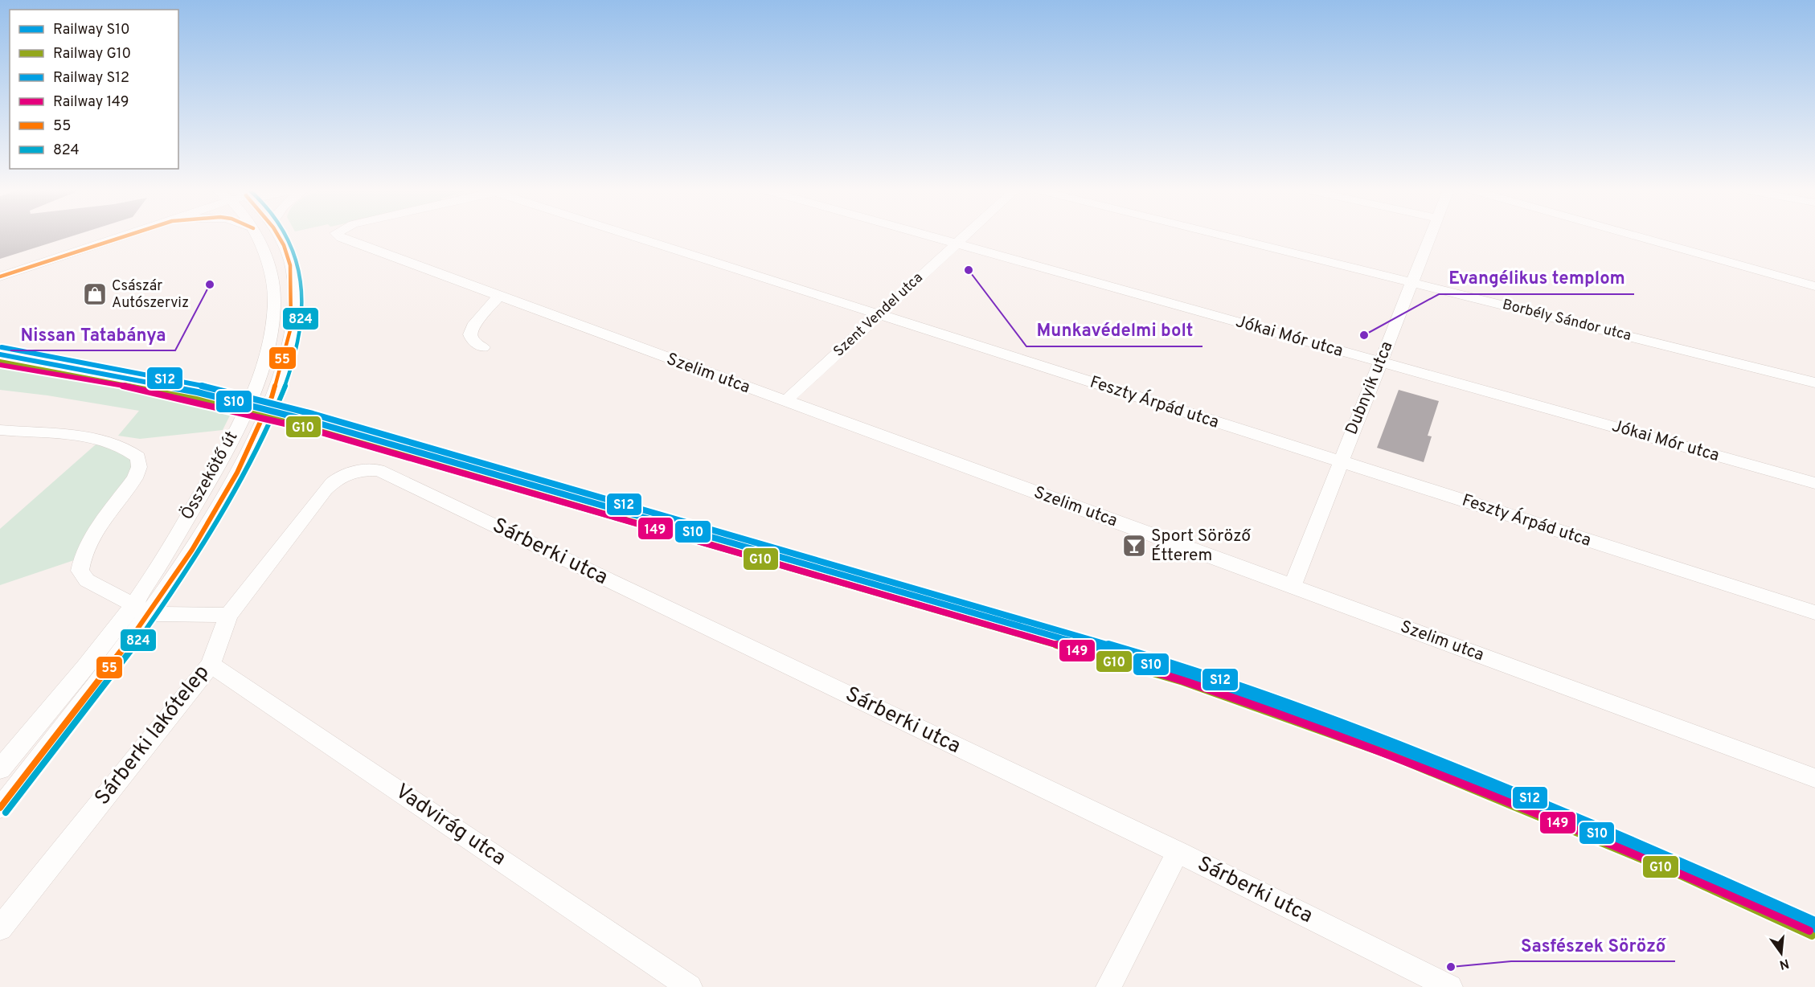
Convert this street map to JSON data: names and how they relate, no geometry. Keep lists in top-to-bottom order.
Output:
{
  "streets": {
    "street": [
      "Szent Vendel utca",
      "Borbély Sándor utca",
      "Jókai Mór utca",
      "Szelim utca",
      "Dubnyik utca",
      "Feszty Árpád utca",
      "Összekötő út",
      "Sárberki utca",
      "Sárberki lakótelep",
      "Vadvirág utca"
    ]
  },
  "crossings": [
    ["Szent Vendel utca", "Jókai Mór utca"],
    ["Szent Vendel utca", "Szelim utca"],
    ["Szent Vendel utca", "Feszty Árpád utca"],
    ["Borbély Sándor utca", "Dubnyik utca"],
    ["Jókai Mór utca", "Dubnyik utca"],
    ["Szelim utca", "Dubnyik utca"],
    ["Dubnyik utca", "Feszty Árpád utca"],
    ["Sárberki utca", "Sárberki lakótelep"],
    ["Sárberki lakótelep", "Vadvirág utca"]
  ],
  "places": {
    "other": [
      "Munkavédelmi bolt",
      "Nissan Tatabánya",
      "Evangélikus templom",
      "Sasfészek Söröző"
    ],
    "shop": ["Császár Autószerviz"],
    "bar": ["Sport Söröző Étterem"]
  },
  "lines": [
    "transit line 55",
    "transit line 824",
    "rail line S12",
    "rail line S10",
    "rail line G10",
    "rail line 149"
  ],
  "legend": [
    "Railway S10",
    "Railway G10",
    "Railway S12",
    "Railway 149",
    "55",
    "824"
  ],
  "north": "bottom"
}
